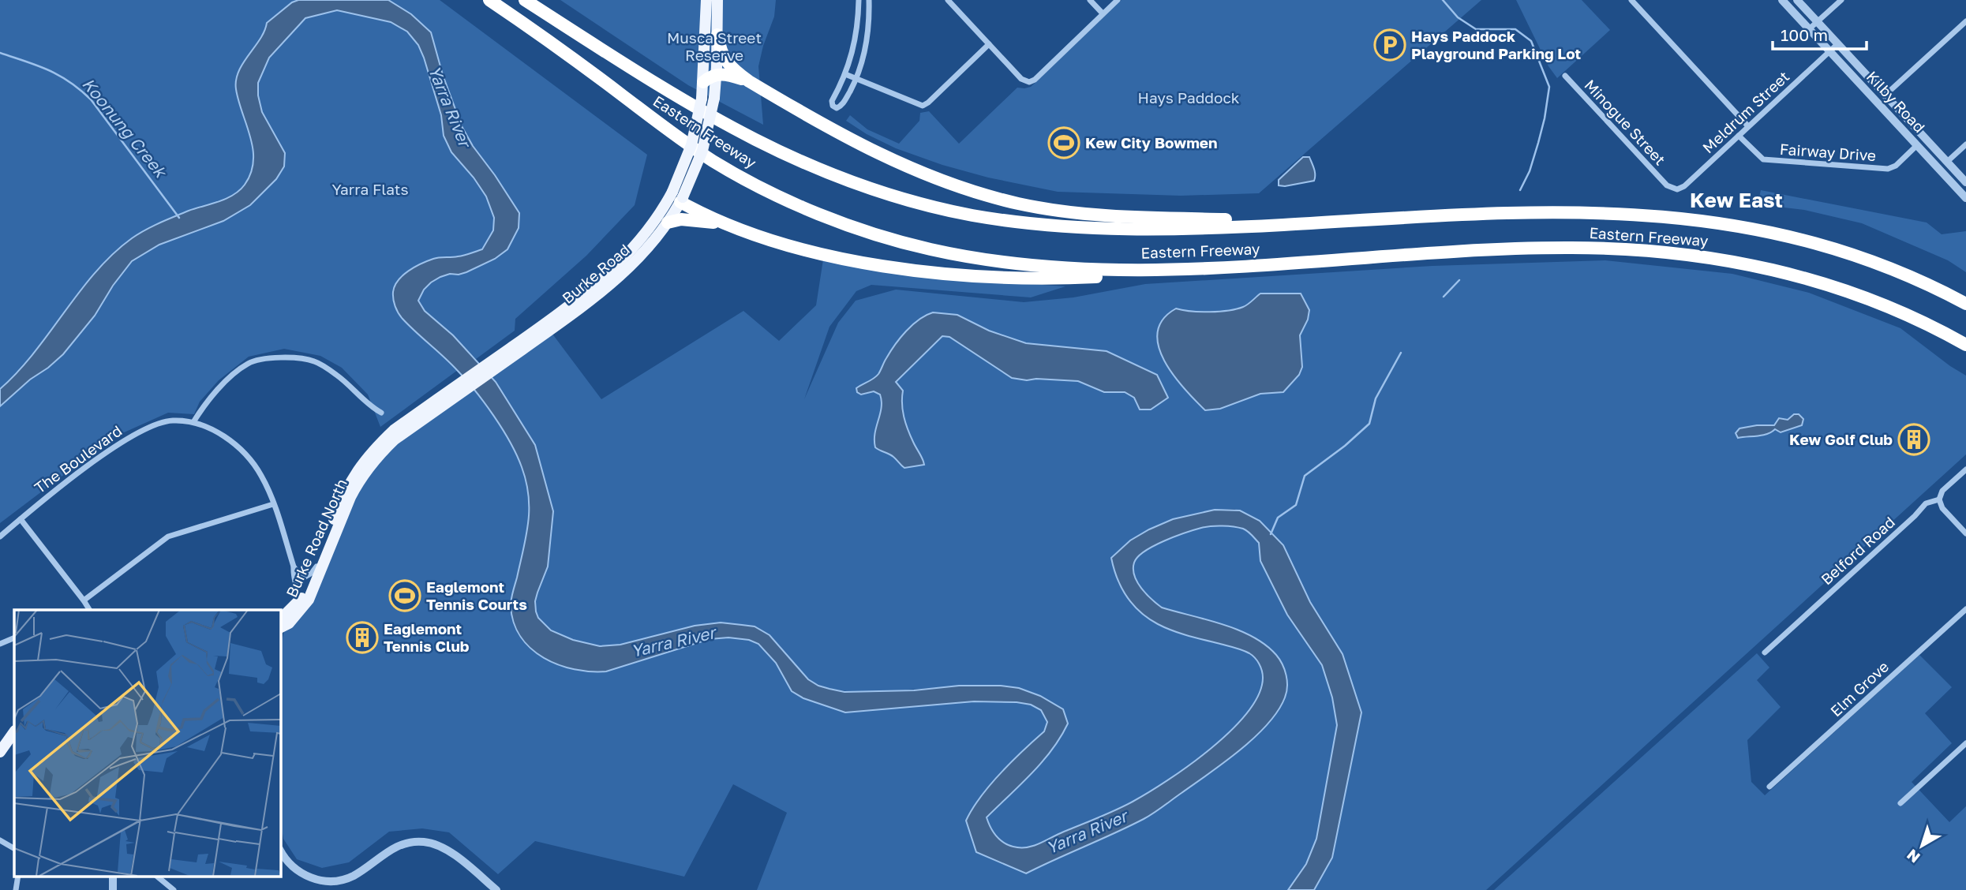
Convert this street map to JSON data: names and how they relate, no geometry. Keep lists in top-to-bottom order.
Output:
{
  "streets": {
    "highway": ["Eastern Freeway"],
    "main road": ["Burke Road", "Burke Road North"],
    "street": [
      "Kilby Road",
      "Meldrum Street",
      "Minogue Street",
      "Fairway Drive",
      "The Boulevard",
      "Belford Road",
      "Elm Grove"
    ]
  },
  "crossings": [
    ["Kilby Road", "Meldrum Street"],
    ["Kilby Road", "Fairway Drive"],
    ["Meldrum Street", "Minogue Street"],
    ["Meldrum Street", "Fairway Drive"],
    ["The Boulevard", "Burke Road North"]
  ],
  "districts": ["Kew East"],
  "water": ["Yarra River", "Koonung Creek"],
  "parks": ["Musca Street Reserve", "Hays Paddock", "Yarra Flats"],
  "places": {
    "parking": ["Hays Paddock Playground Parking Lot"],
    "sports": ["Kew City Bowmen", "Eaglemont Tennis Courts"],
    "building": ["Kew Golf Club", "Eaglemont Tennis Club"]
  },
  "scale_bar": "100 m",
  "north": "bottom left"
}
